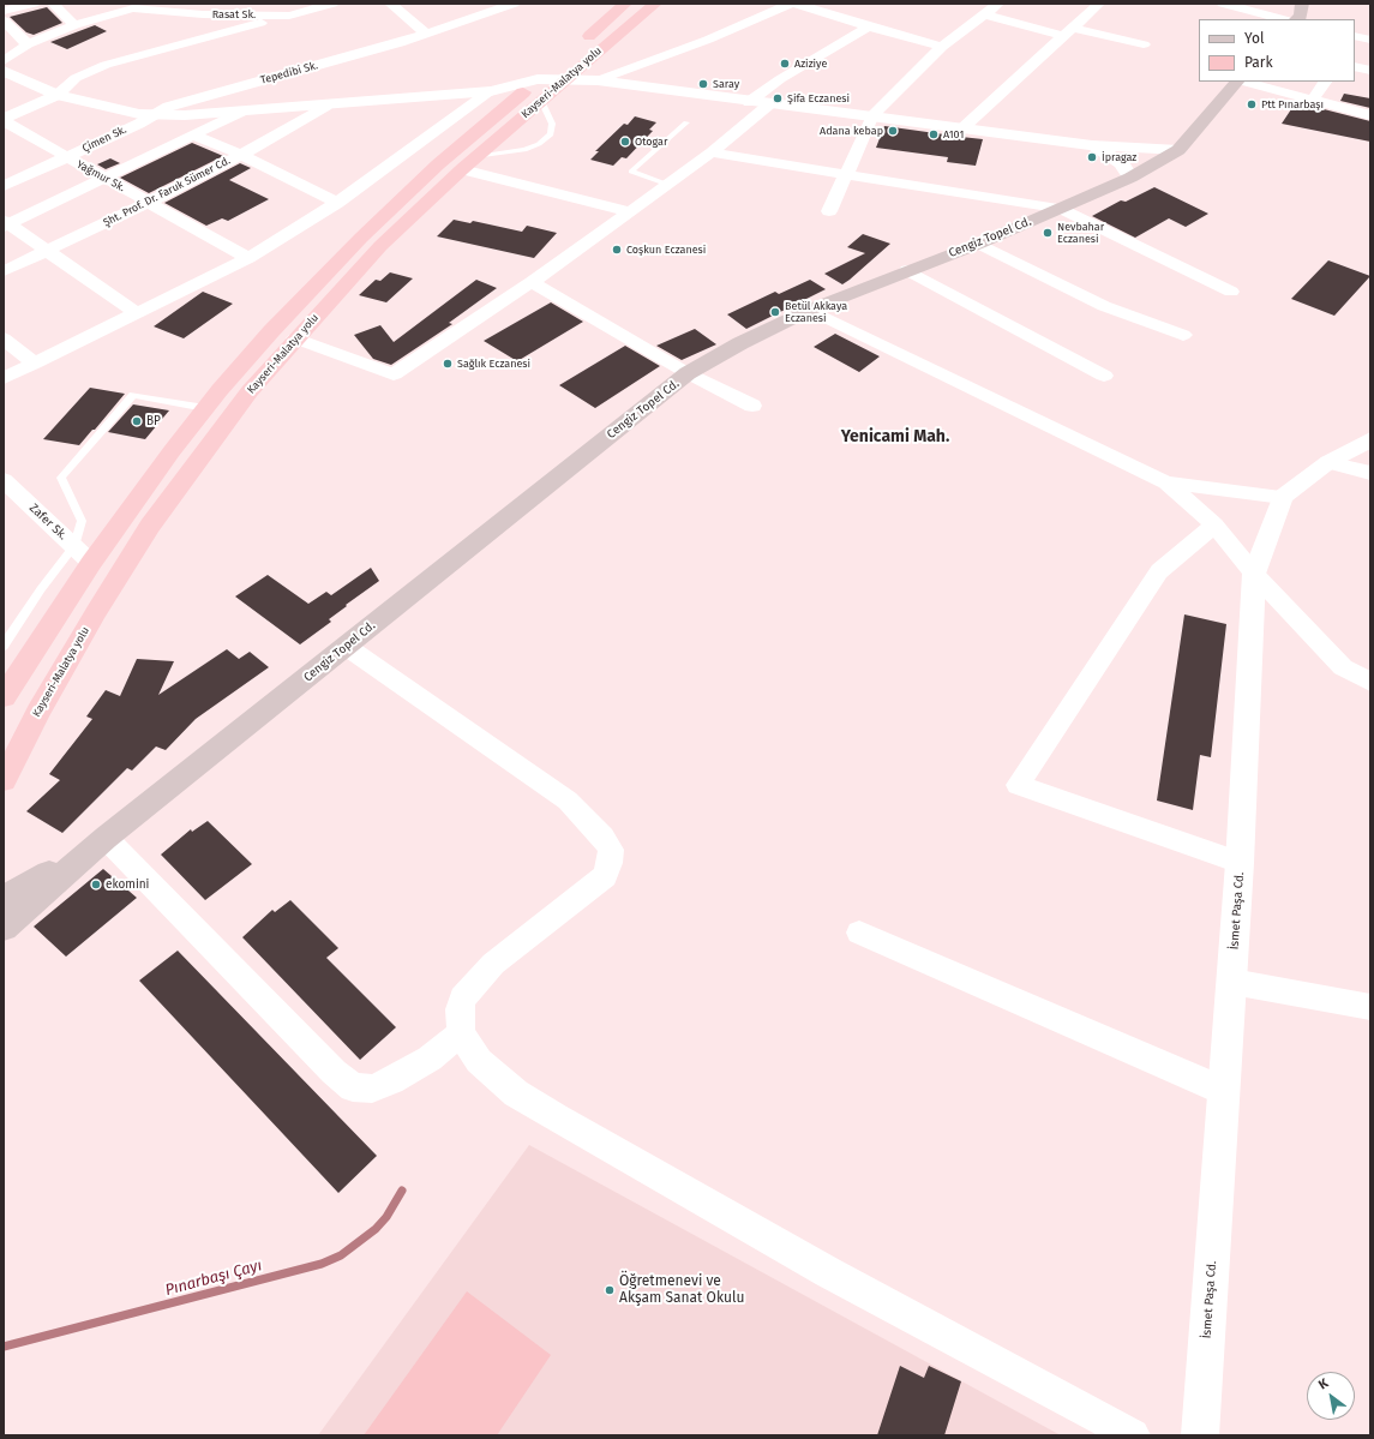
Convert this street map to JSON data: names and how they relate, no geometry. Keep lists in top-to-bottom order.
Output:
{
  "streets": {
    "highway": ["Kayseri-Malatya yolu"],
    "main road": ["Cengiz Topel Cd."],
    "street": [
      "Rasat Sk.",
      "Tepedibi Sk.",
      "Çimen Sk.",
      "Yağmur Sk.",
      "Şht. Prof. Dr. Faruk Sümer Cd.",
      "Zafer Sk.",
      "İsmet Paşa Cd."
    ]
  },
  "crossings": [
    ["Tepedibi Sk.", "Çimen Sk."],
    ["Kayseri-Malatya yolu", "Zafer Sk."],
    ["Çimen Sk.", "Yağmur Sk."],
    ["Yağmur Sk.", "Şht. Prof. Dr. Faruk Sümer Cd."]
  ],
  "districts": ["Yenicami Mah."],
  "water": ["Pınarbaşı Çayı"],
  "places": [
    "Aziziye",
    "Saray",
    "Şifa Eczanesi",
    "Ptt Pınarbaşı",
    "Adana kebap",
    "A101",
    "Otogar",
    "İpragaz",
    "Nevbahar Eczanesi",
    "Coşkun Eczanesi",
    "Betül Akkaya Eczanesi",
    "Sağlık Eczanesi",
    "BP",
    "ekomini",
    "Öğretmenevi ve Akşam Sanat Okulu"
  ],
  "legend": ["Yol", "Park"],
  "north": "top left"
}
